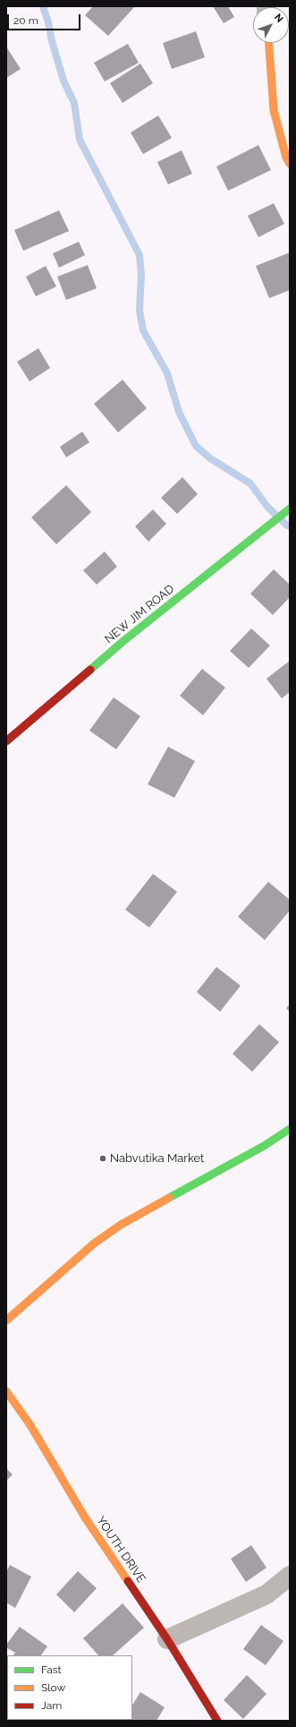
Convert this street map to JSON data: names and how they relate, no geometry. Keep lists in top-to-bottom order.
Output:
{
  "streets": {
    "street": ["NEW JIM ROAD", "YOUTH DRIVE"]
  },
  "places": ["Nabvutika Market"],
  "legend": ["Fast", "Slow", "Jam"],
  "scale_bar": "20 m",
  "north": "top right"
}
